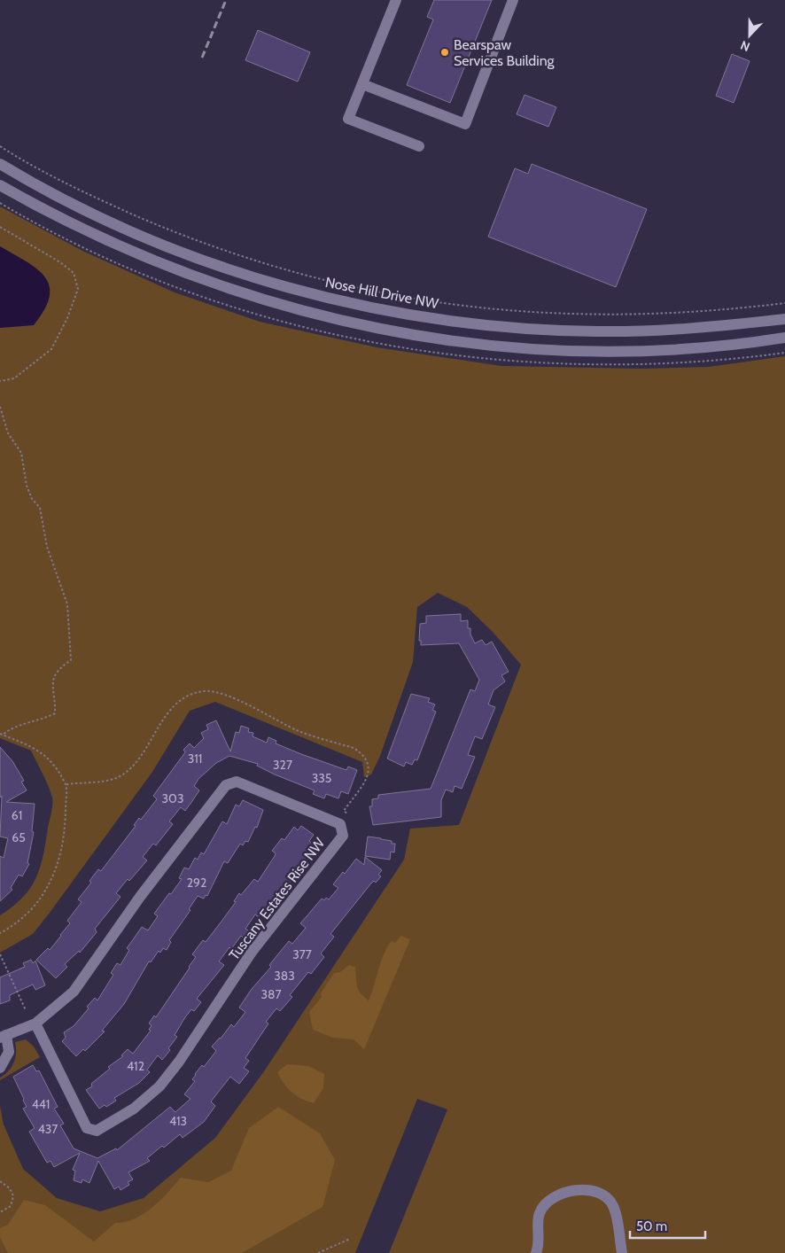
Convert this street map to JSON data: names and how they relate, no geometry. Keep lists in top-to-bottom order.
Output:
{
  "streets": {
    "street": ["Nose Hill Drive NW", "Tuscany Estates Rise NW"]
  },
  "places": ["Bearspaw Services Building"],
  "house_numbers": [
    "311",
    "327",
    "335",
    "303",
    "61",
    "65",
    "292",
    "377",
    "383",
    "387",
    "412",
    "441",
    "413",
    "437"
  ],
  "scale_bar": "50 m",
  "north": "bottom"
}
